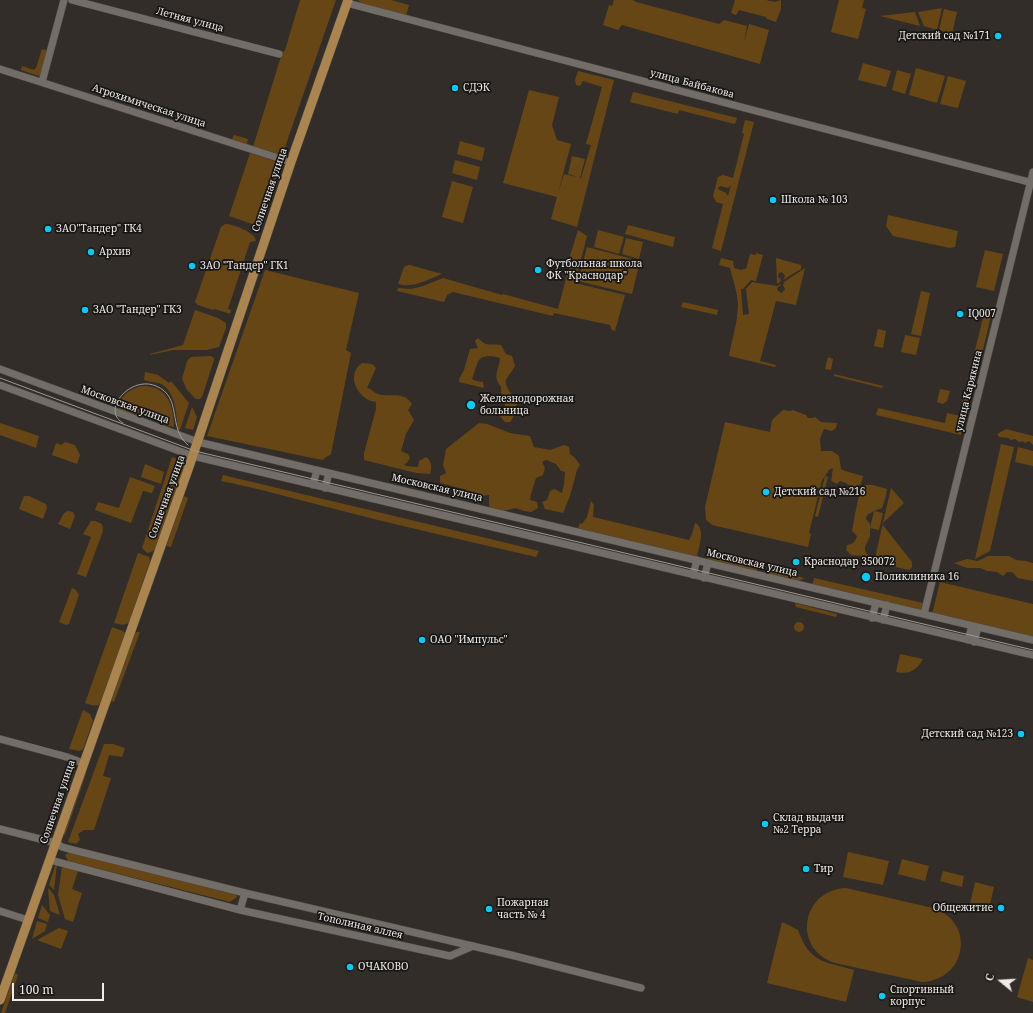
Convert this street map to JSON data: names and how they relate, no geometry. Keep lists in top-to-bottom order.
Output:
{
  "streets": {
    "main road": ["Солнечная улица"],
    "street": [
      "Летняя улица",
      "улица Байбакова",
      "Агрохимическая улица",
      "улица Карякина",
      "Московская улица",
      "Тополиная аллея"
    ]
  },
  "crossings": [
    ["улица Байбакова", "Солнечная улица"],
    ["улица Байбакова", "улица Карякина"],
    ["Агрохимическая улица", "Солнечная улица"],
    ["Солнечная улица", "Московская улица"],
    ["Солнечная улица", "Тополиная аллея"],
    ["улица Карякина", "Московская улица"]
  ],
  "places": [
    "Детский сад №171",
    "СДЭК",
    "Школа № 103",
    "ЗАО\"Тандер\" ГК4",
    "Архив",
    "ЗАО \"Тандер\" ГК1",
    "Футбольная школа ФК \"Краснодар\"",
    "ЗАО \"Тандер\" ГК3",
    "IQ007",
    "Железнодорожная больница",
    "Детский сад №216",
    "Краснодар 350072",
    "Поликлиника 16",
    "ОАО \"Импульс\"",
    "Детский сад №123",
    "Склад выдачи №2 Терра",
    "Тир",
    "Общежитие",
    "Пожарная часть № 4",
    "ОЧАКОВО",
    "Спортивный корпус"
  ],
  "scale_bar": "100 m",
  "north": "left"
}
